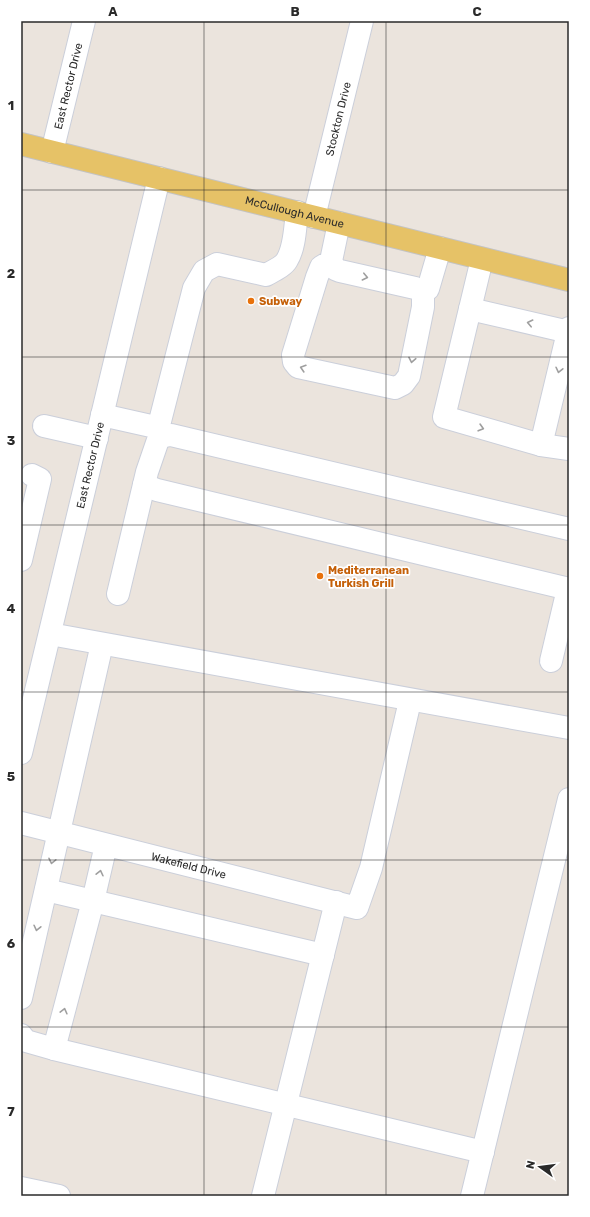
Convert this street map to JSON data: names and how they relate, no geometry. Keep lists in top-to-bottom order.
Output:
{
  "streets": {
    "main road": ["McCullough Avenue"],
    "street": ["East Rector Drive", "Stockton Drive", "Wakefield Drive"]
  },
  "crossings": [
    ["East Rector Drive", "McCullough Avenue"],
    ["Stockton Drive", "McCullough Avenue"]
  ],
  "places": ["Subway", "Mediterranean Turkish Grill"],
  "north": "left",
  "grid": {
    "columns": ["A", "B", "C"],
    "rows": [
      "1",
      "2",
      "3",
      "4",
      "5",
      "6",
      "7"
    ]
  }
}
